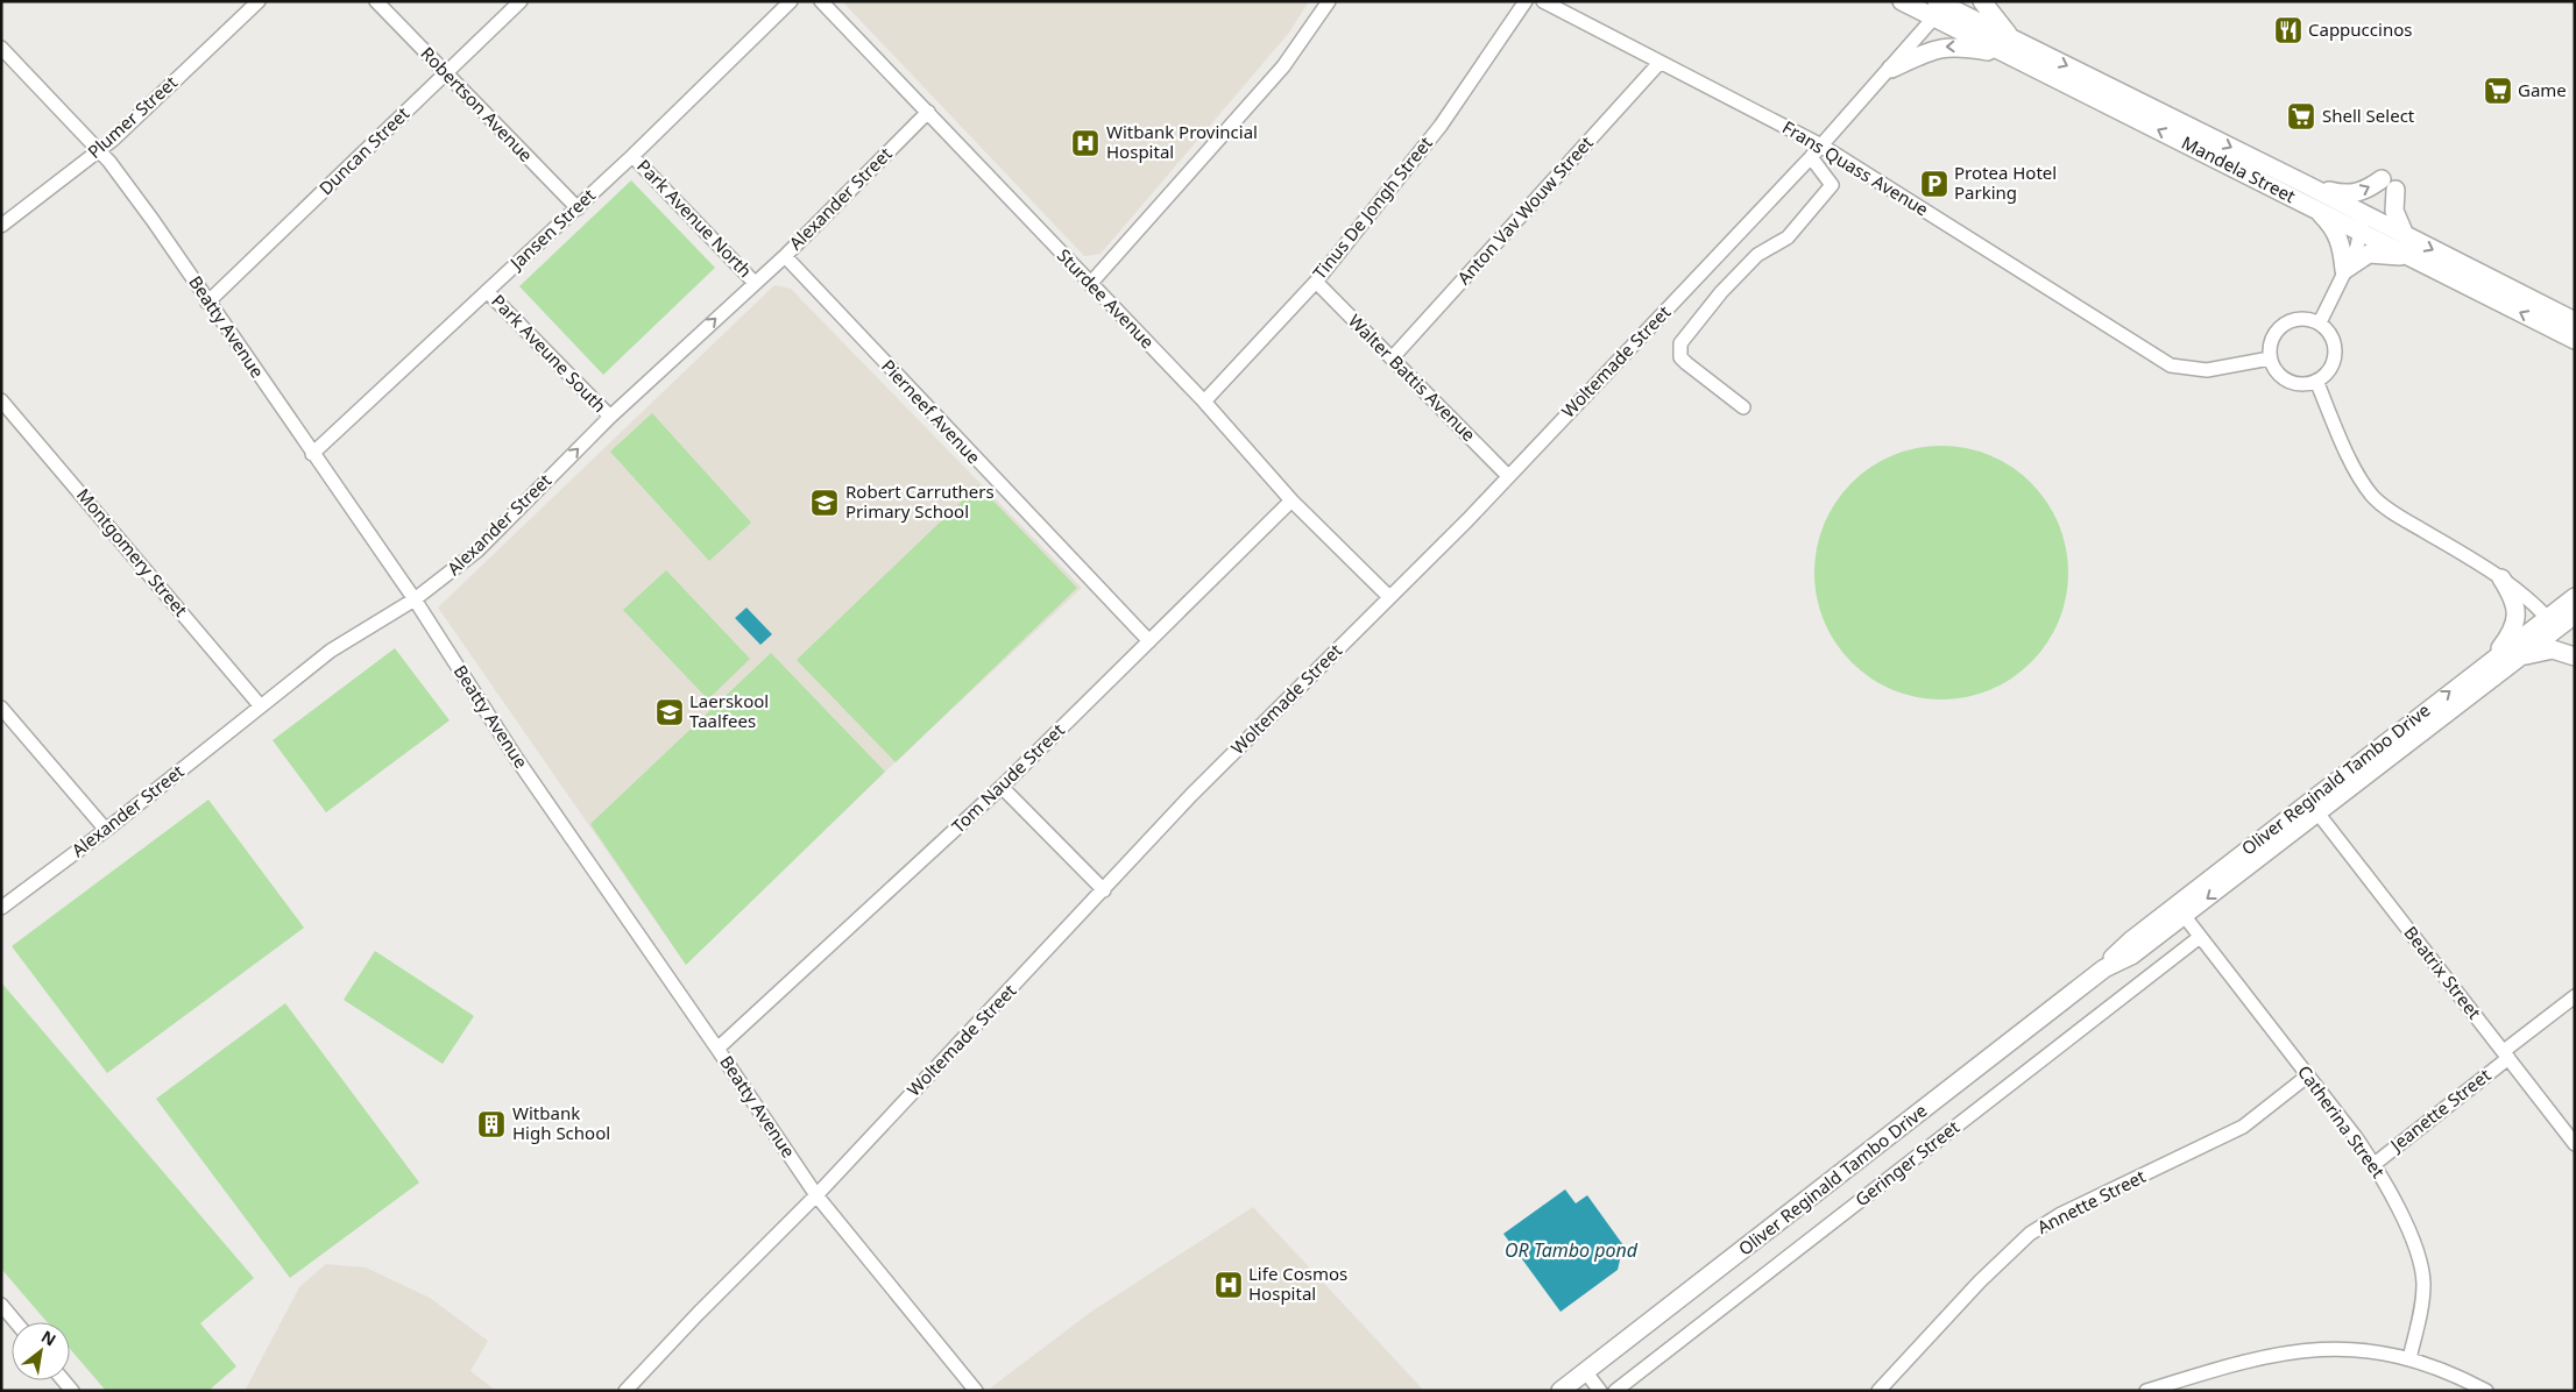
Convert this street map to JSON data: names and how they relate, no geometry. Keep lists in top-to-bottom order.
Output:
{
  "streets": {
    "main road": ["Mandela Street", "Oliver Reginald Tambo Drive"],
    "street": [
      "Robertson Avenue",
      "Plumer Street",
      "Duncan Street",
      "Frans Quass Avenue",
      "Alexander Street",
      "Tinus De Jongh Street",
      "Anton Vav Wouw Street",
      "Park Avenue North",
      "Jansen Street",
      "Sturdee Avenue",
      "Beatty Avenue",
      "Park Aveune South",
      "Woltemade Street",
      "Walter Battis Avenue",
      "Pierneef Avenue",
      "Montgomery Street",
      "Tom Naude Street",
      "Beatrix Street",
      "Jeanette Street",
      "Catherina Street",
      "Geringer Street",
      "Annette Street"
    ]
  },
  "crossings": [
    ["Robertson Avenue", "Duncan Street"],
    ["Robertson Avenue", "Jansen Street"],
    ["Plumer Street", "Beatty Avenue"],
    ["Duncan Street", "Beatty Avenue"],
    ["Frans Quass Avenue", "Anton Vav Wouw Street"],
    ["Frans Quass Avenue", "Woltemade Street"],
    ["Mandela Street", "Woltemade Street"],
    ["Alexander Street", "Park Avenue North"],
    ["Alexander Street", "Sturdee Avenue"],
    ["Alexander Street", "Beatty Avenue"],
    ["Alexander Street", "Park Aveune South"],
    ["Alexander Street", "Pierneef Avenue"],
    ["Alexander Street", "Montgomery Street"],
    ["Tinus De Jongh Street", "Sturdee Avenue"],
    ["Tinus De Jongh Street", "Walter Battis Avenue"],
    ["Anton Vav Wouw Street", "Walter Battis Avenue"],
    ["Park Avenue North", "Jansen Street"],
    ["Jansen Street", "Beatty Avenue"],
    ["Jansen Street", "Park Aveune South"],
    ["Sturdee Avenue", "Woltemade Street"],
    ["Sturdee Avenue", "Tom Naude Street"],
    ["Beatty Avenue", "Woltemade Street"],
    ["Beatty Avenue", "Tom Naude Street"],
    ["Woltemade Street", "Walter Battis Avenue"],
    ["Pierneef Avenue", "Tom Naude Street"],
    ["Oliver Reginald Tambo Drive", "Beatrix Street"],
    ["Oliver Reginald Tambo Drive", "Catherina Street"],
    ["Beatrix Street", "Jeanette Street"],
    ["Jeanette Street", "Catherina Street"],
    ["Catherina Street", "Geringer Street"],
    ["Catherina Street", "Annette Street"]
  ],
  "one_way": ["Alexander Street"],
  "water": ["OR Tambo pond"],
  "places": {
    "restaurant": ["Cappuccinos"],
    "supermarket": ["Game", "Shell Select"],
    "hospital": ["Witbank Provincial Hospital", "Life Cosmos Hospital"],
    "parking": ["Protea Hotel Parking"],
    "school or university": ["Robert Carruthers Primary School", "Laerskool Taalfees"],
    "building": ["Witbank High School"]
  },
  "north": "top right"
}
